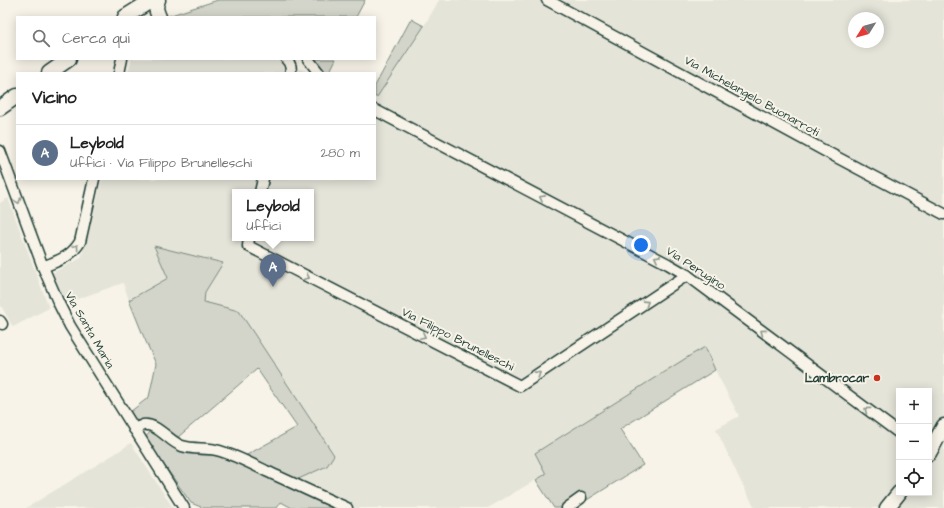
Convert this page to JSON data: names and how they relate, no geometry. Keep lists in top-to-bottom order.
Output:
{
  "streets": {
    "street": [
      "Via Michelangelo Buonarroti",
      "Via Perugino",
      "Via Santa Maria",
      "Via Filippo Brunelleschi"
    ]
  },
  "crossings": [
    ["Via Perugino", "Via Filippo Brunelleschi"]
  ],
  "one_way": ["Via Perugino", "Via Filippo Brunelleschi"],
  "places": ["Lambrocar"],
  "north": "bottom left",
  "page": {
    "search": "Cerca qui",
    "heading": "Vicino",
    "list": [
      {
        "mark": "A",
        "name": "Leybold",
        "note": "Uffici · Via Filippo Brunelleschi",
        "value": "280 m"
      }
    ],
    "popup": ["Leybold", "Uffici"],
    "pins": "A",
    "map_buttons": ["+", "−"]
  }
}
